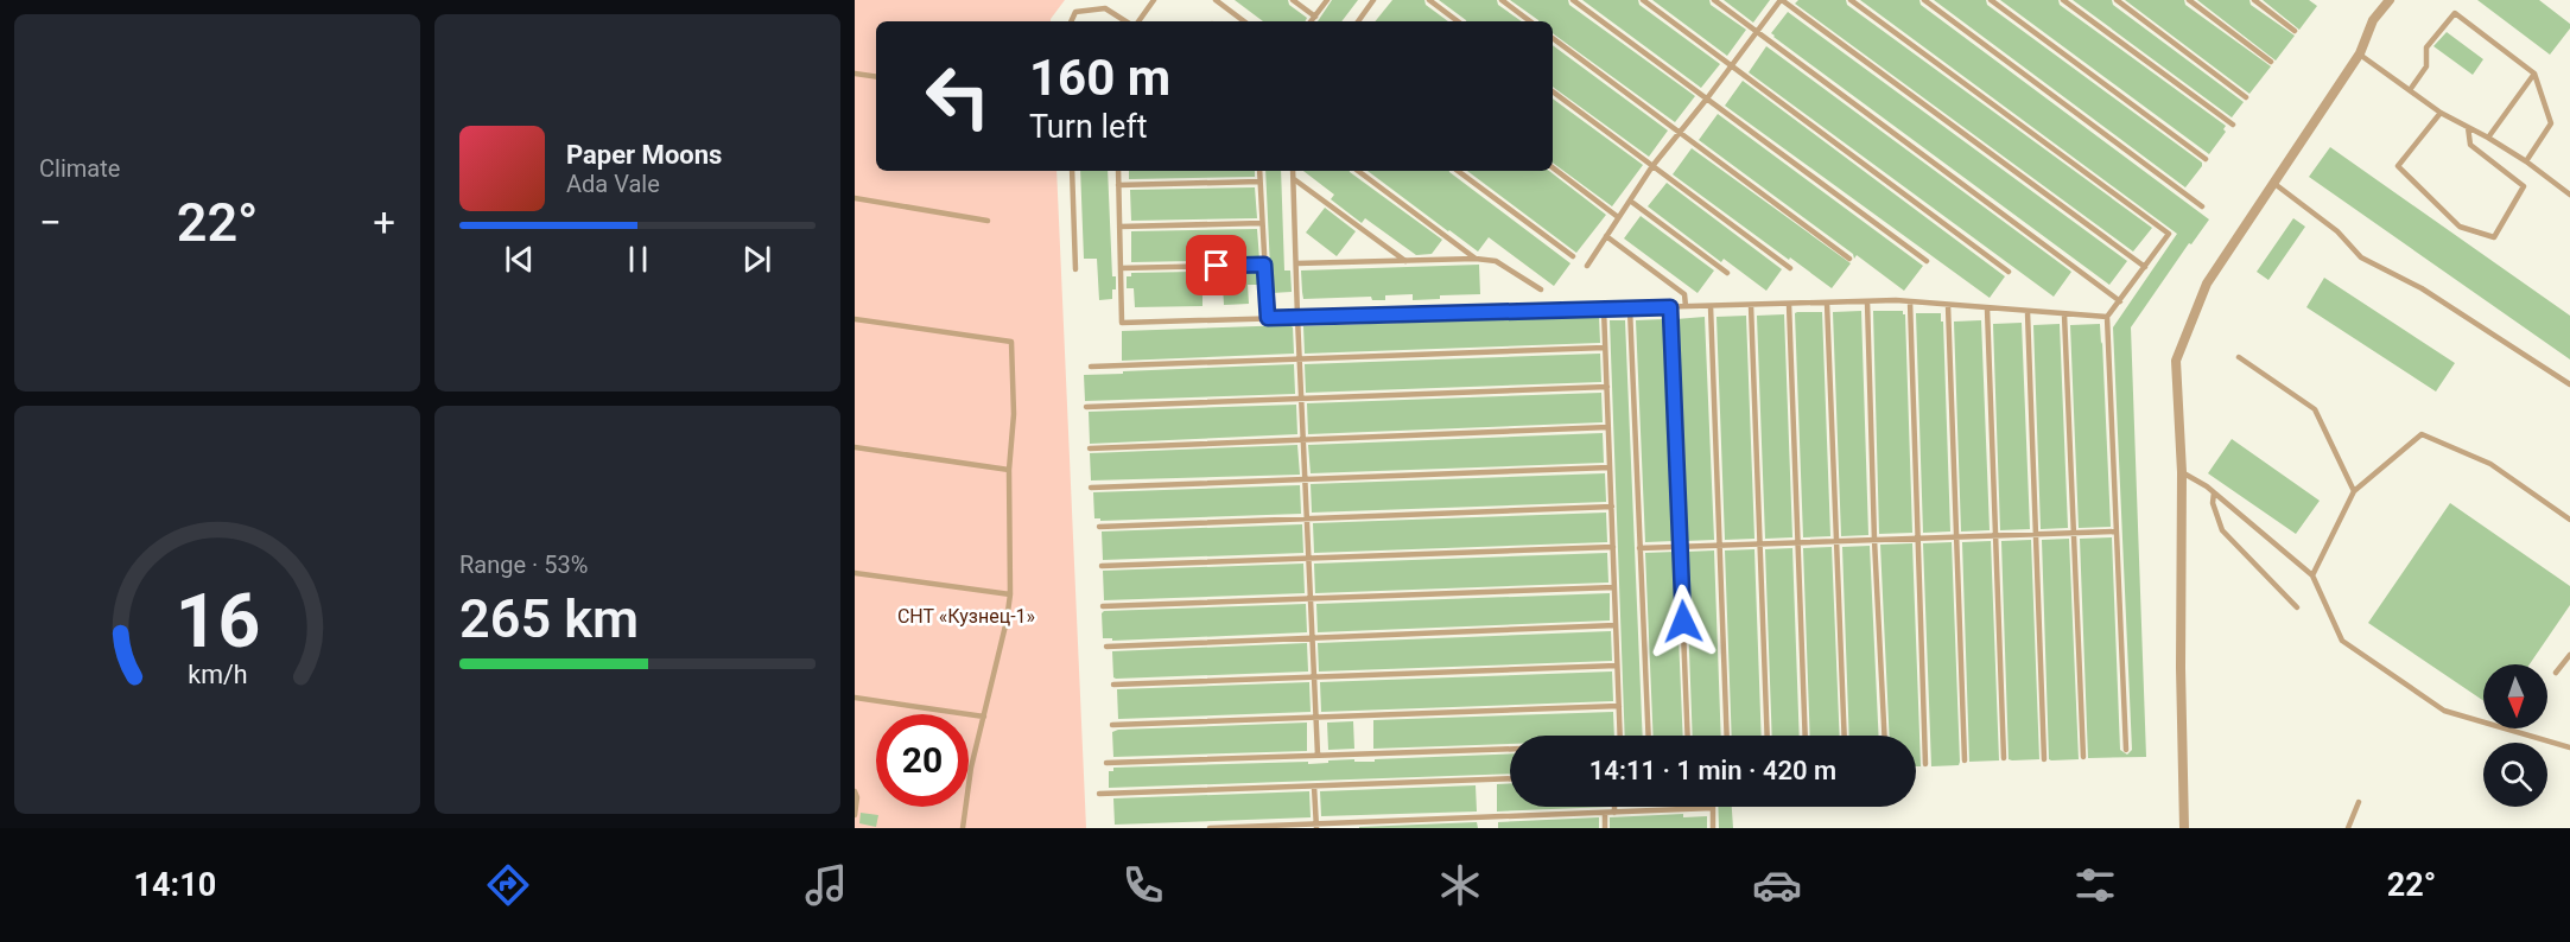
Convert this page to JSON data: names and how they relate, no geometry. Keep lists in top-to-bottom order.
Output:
{
  "parks": ["СНТ «Кузнец-1»"],
  "north": "bottom",
  "page": {
    "tile": [
      "Climate",
      ["Range · 53%", "265 km"]
    ],
    "turn": ["160 m", "Turn left"],
    "song": ["Paper Moons", "Ada Vale"],
    "heat": ["−", "22°", "+"],
    "limit": "20",
    "trip": "14:11 · 1 min · 420 m",
    "tabs": ["14:10", "22°"],
    "gauge": ["16", "km/h"]
  }
}
